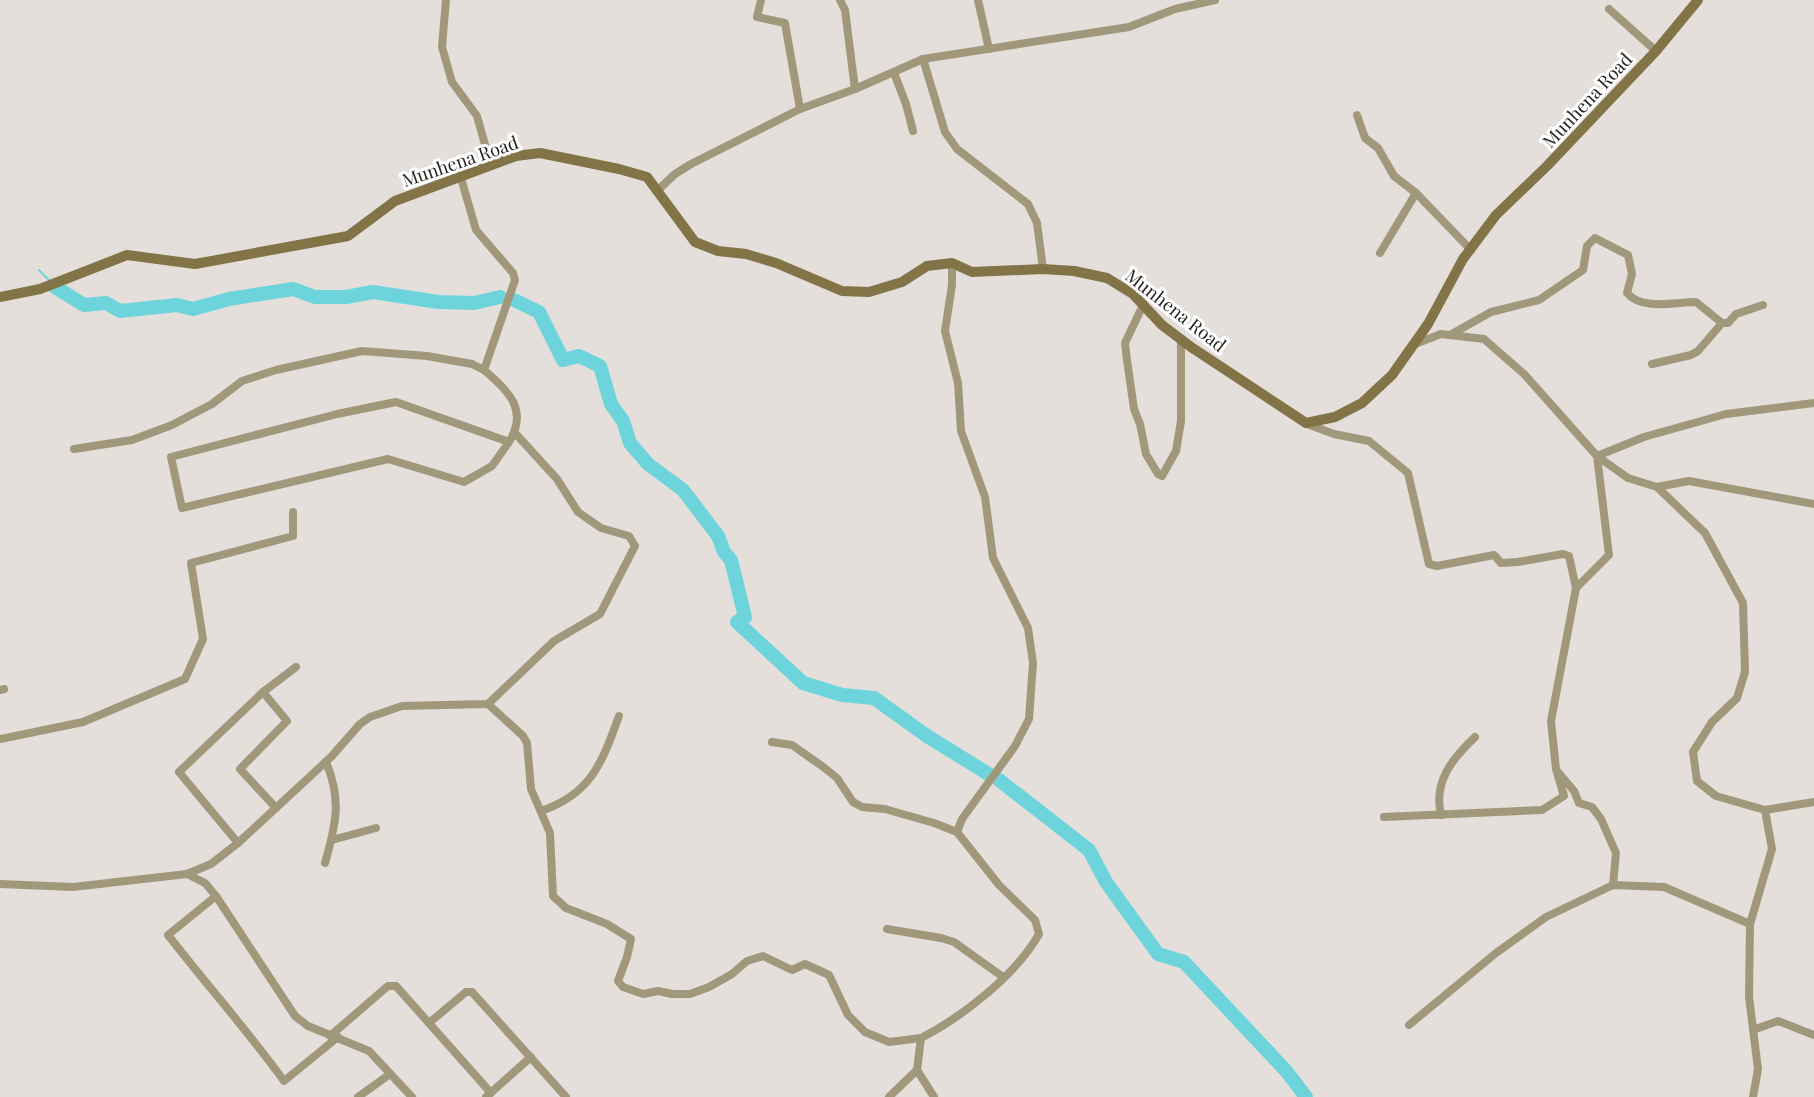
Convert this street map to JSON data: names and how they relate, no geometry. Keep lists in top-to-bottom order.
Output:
{
  "streets": {
    "street": ["Munhena Road"]
  }
}
